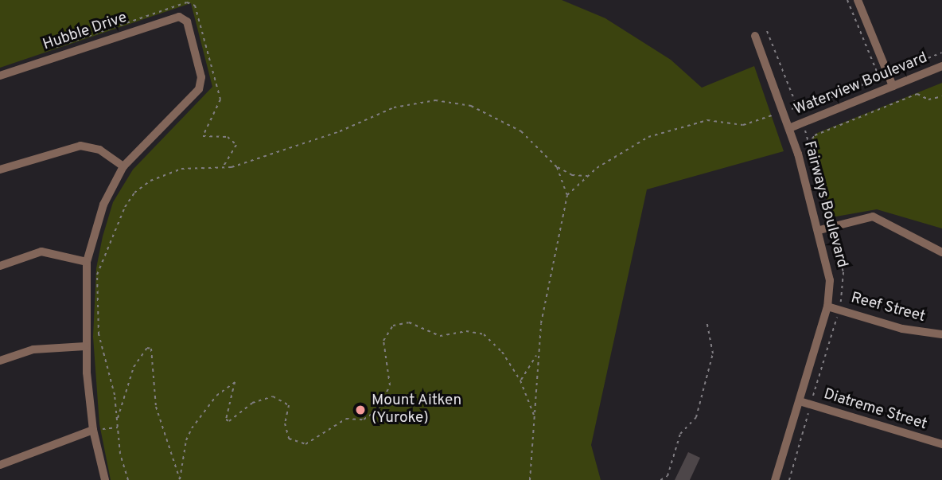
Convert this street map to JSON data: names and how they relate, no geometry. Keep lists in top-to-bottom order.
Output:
{
  "streets": {
    "street": [
      "Hubble Drive",
      "Waterview Boulevard",
      "Fairways Boulevard",
      "Reef Street",
      "Diatreme Street"
    ]
  },
  "crossings": [
    ["Waterview Boulevard", "Fairways Boulevard"],
    ["Fairways Boulevard", "Reef Street"],
    ["Fairways Boulevard", "Diatreme Street"]
  ],
  "places": ["Mount Aitken (Yuroke)"]
}
